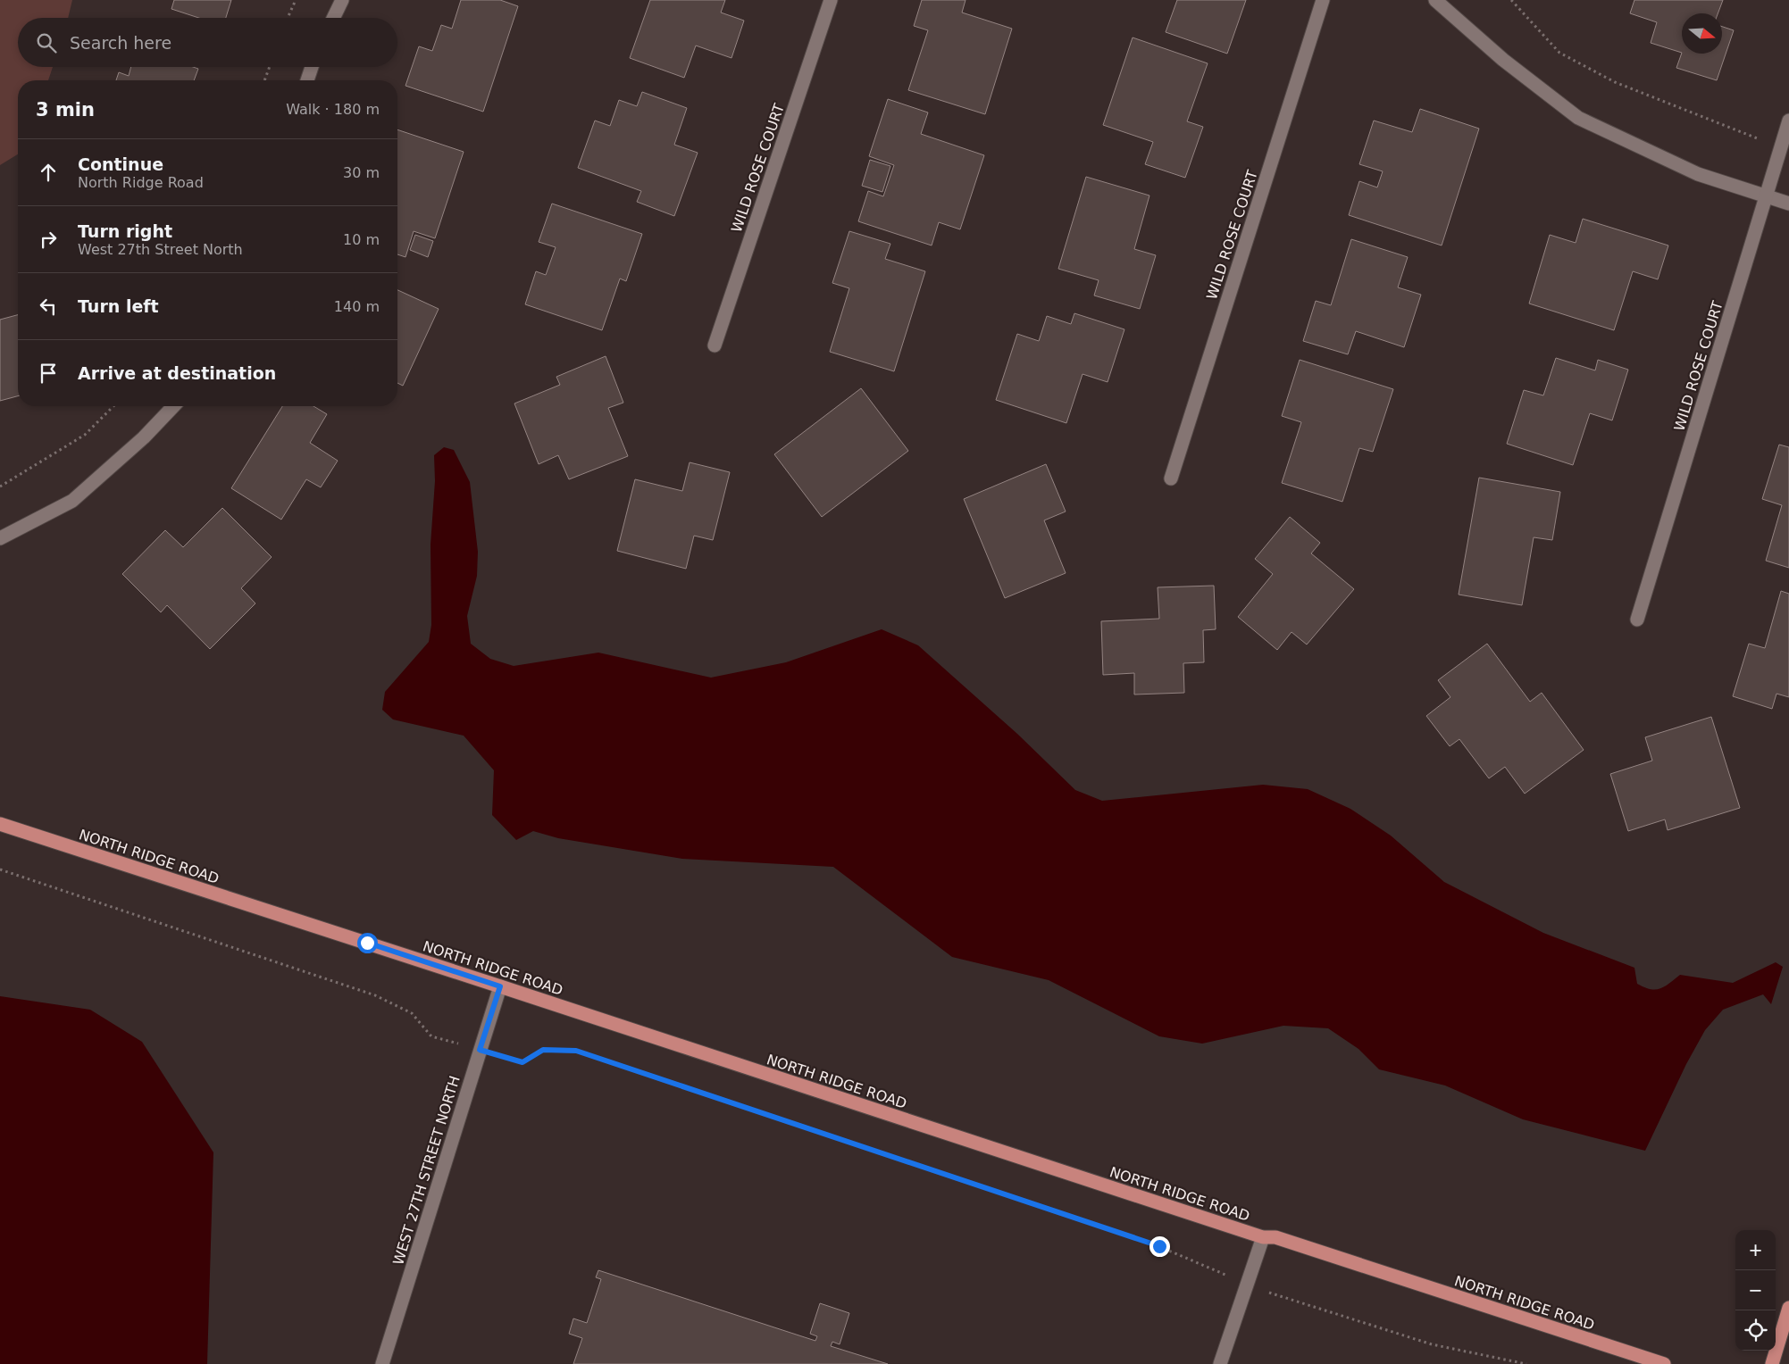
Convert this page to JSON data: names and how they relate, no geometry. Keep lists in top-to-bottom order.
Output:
{
  "streets": {
    "main road": ["NORTH RIDGE ROAD"],
    "street": ["WILD ROSE COURT", "WEST 27TH STREET NORTH"]
  },
  "crossings": [
    ["NORTH RIDGE ROAD", "WEST 27TH STREET NORTH"]
  ],
  "north": "right",
  "page": {
    "search": "Search here",
    "heading": ["3 min", "Walk · 180 m"],
    "list": [
      ["Continue", "North Ridge Road", "30 m"],
      ["Turn right", "West 27th Street North", "10 m"],
      ["Turn left", "140 m"],
      "Arrive at destination"
    ],
    "map_buttons": ["+", "−"]
  }
}
